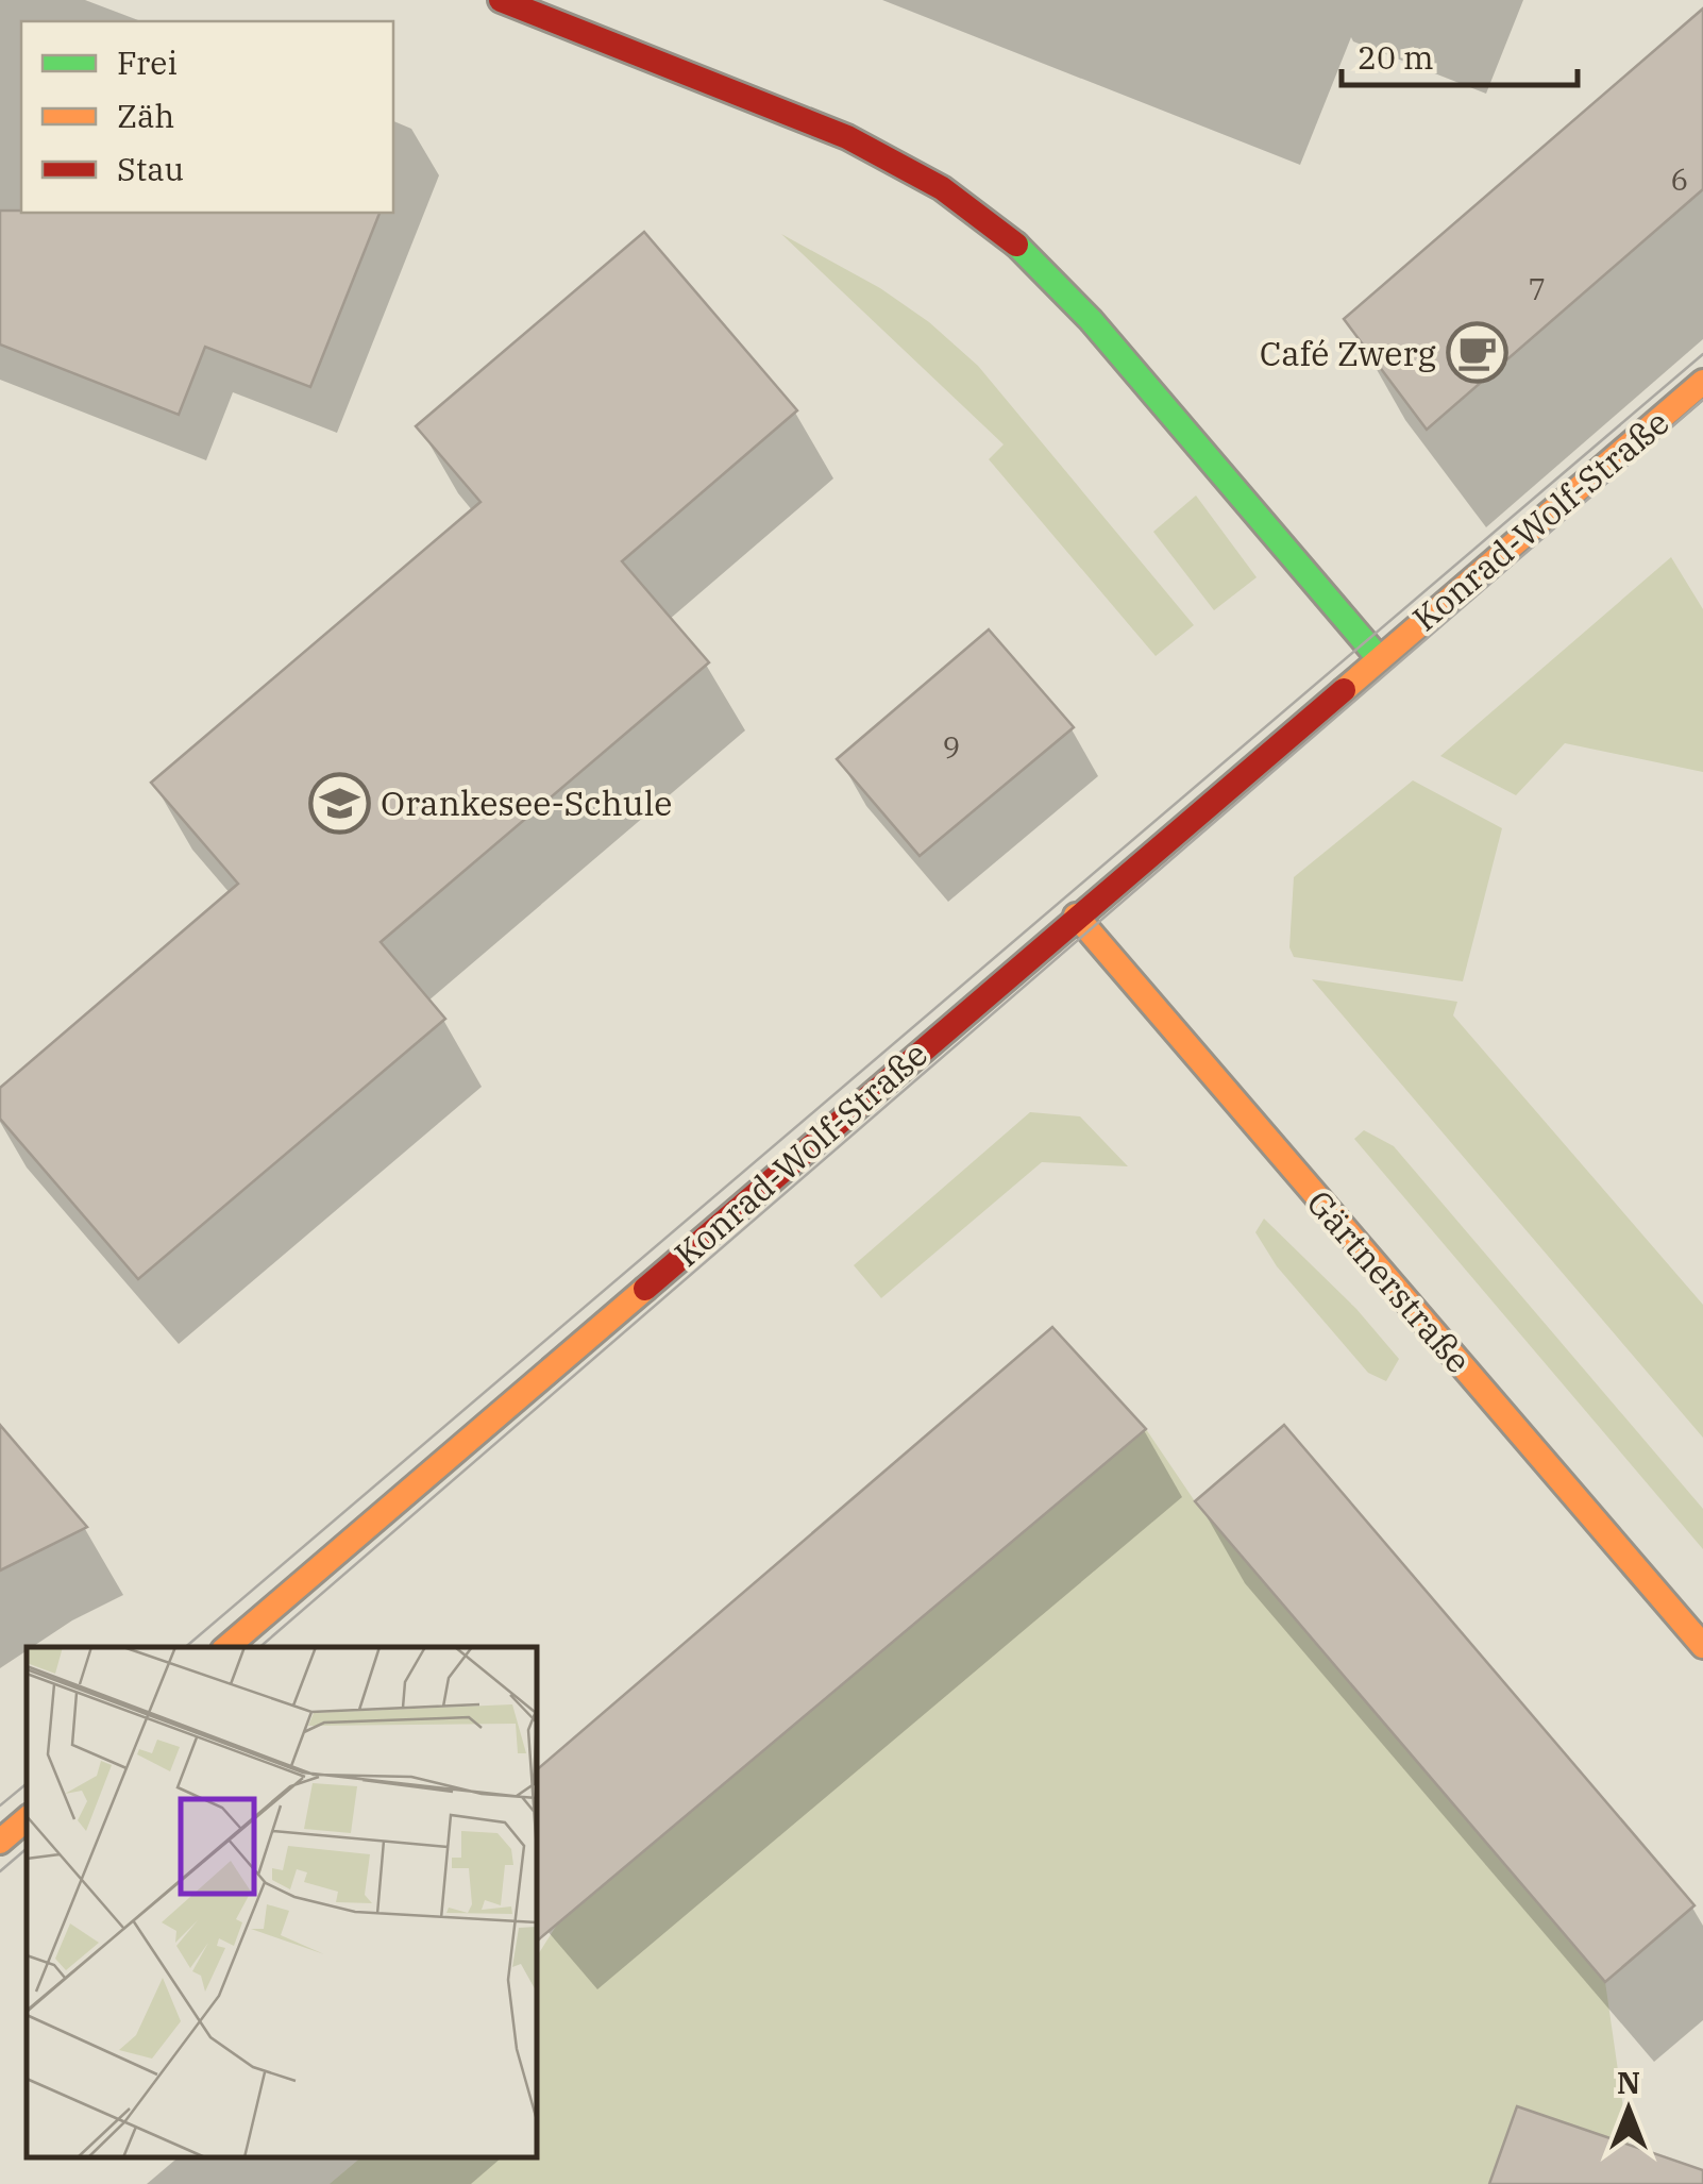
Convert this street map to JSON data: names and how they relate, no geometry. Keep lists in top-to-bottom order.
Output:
{
  "streets": {
    "street": ["Konrad-Wolf-Straße", "Gärtnerstraße"]
  },
  "crossings": [
    ["Konrad-Wolf-Straße", "Gärtnerstraße"]
  ],
  "places": {
    "cafe": ["Café Zwerg"],
    "school or university": ["Orankesee-Schule"]
  },
  "house_numbers": ["6", "7", "9"],
  "legend": ["Frei", "Zäh", "Stau"],
  "scale_bar": "20 m",
  "north": "top"
}
